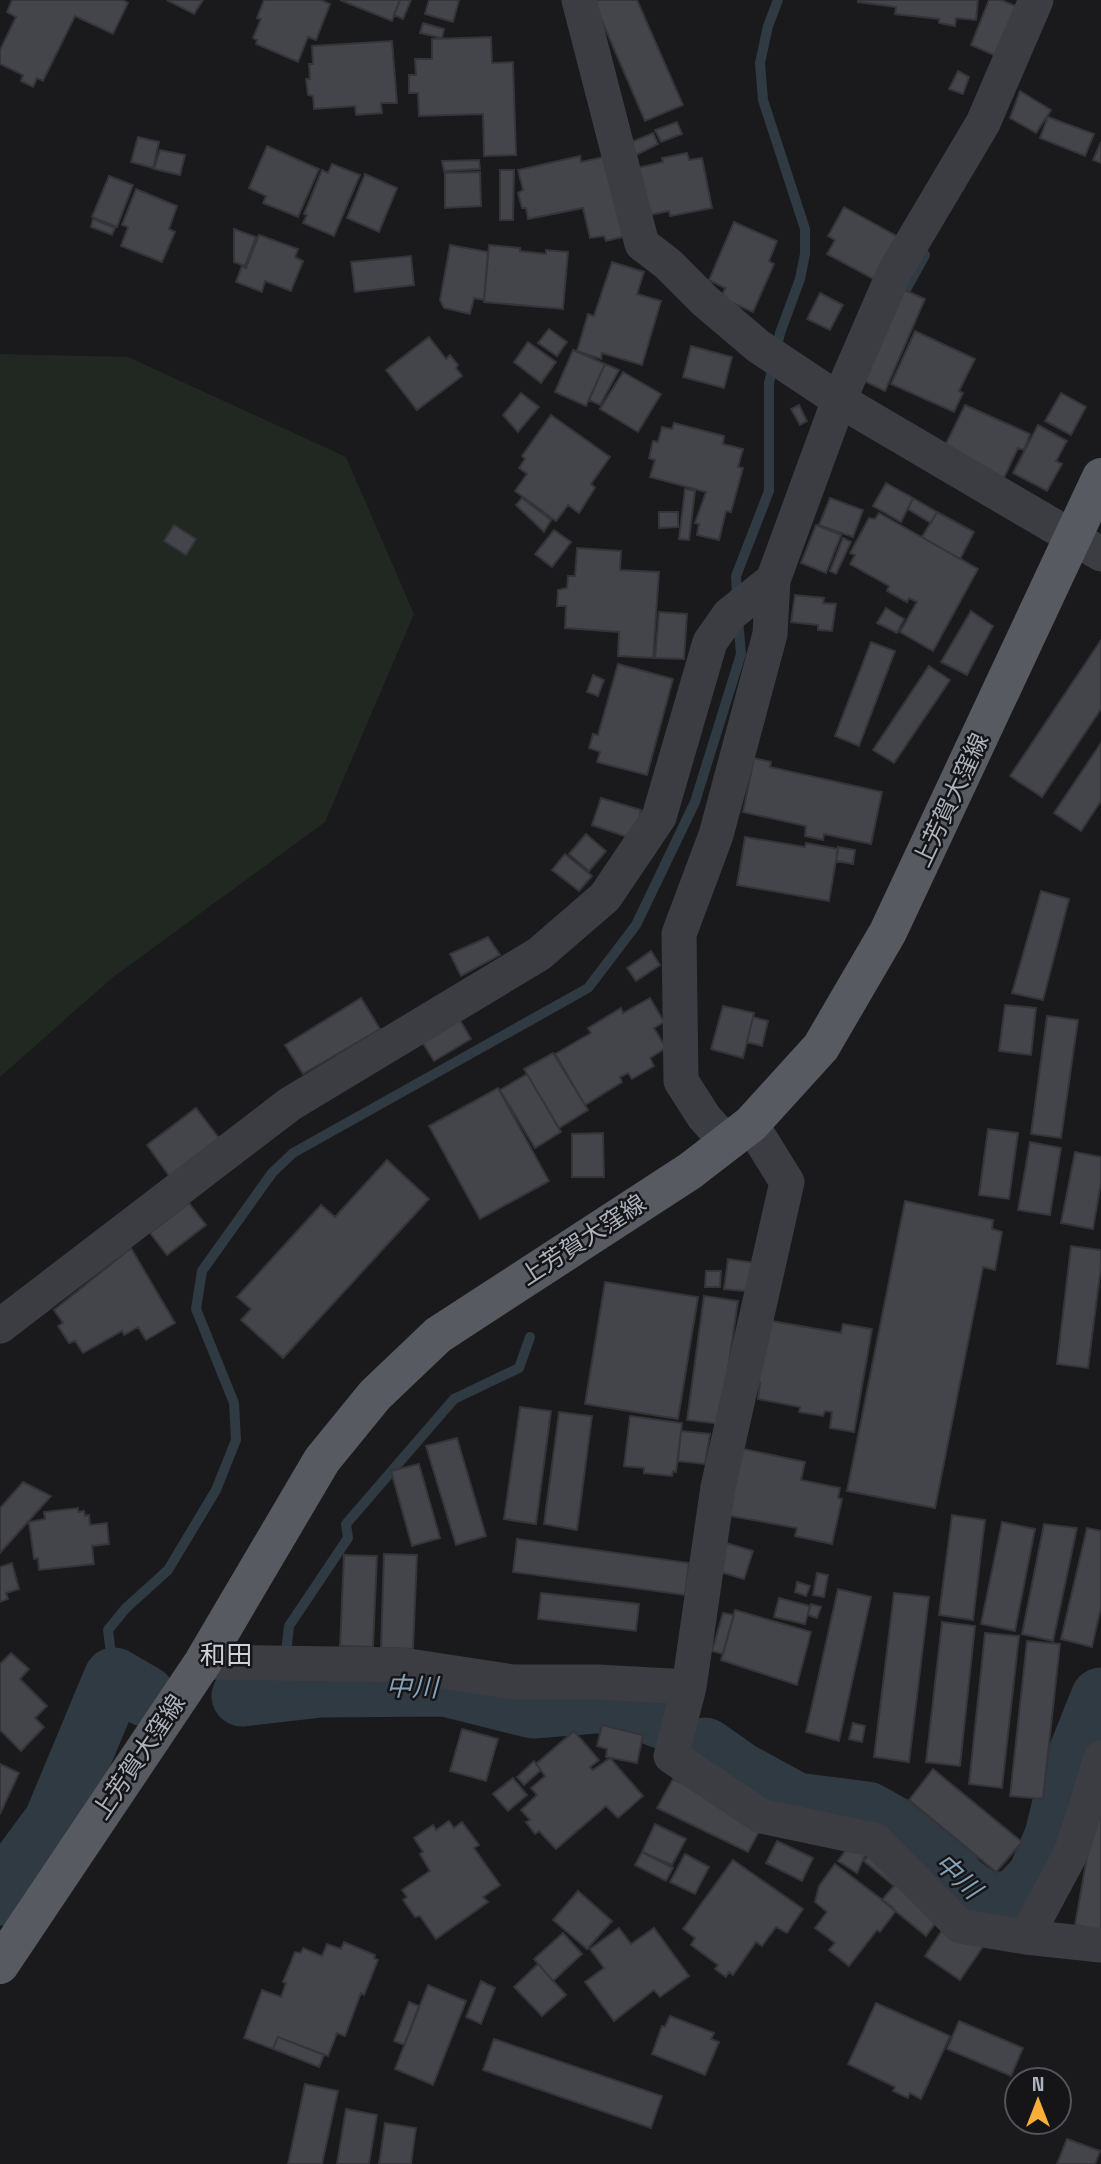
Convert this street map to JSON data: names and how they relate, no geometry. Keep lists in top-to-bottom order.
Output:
{
  "streets": {
    "main road": ["上芳賀大窪線"]
  },
  "districts": ["和田"],
  "water": ["中川"],
  "north": "top"
}
